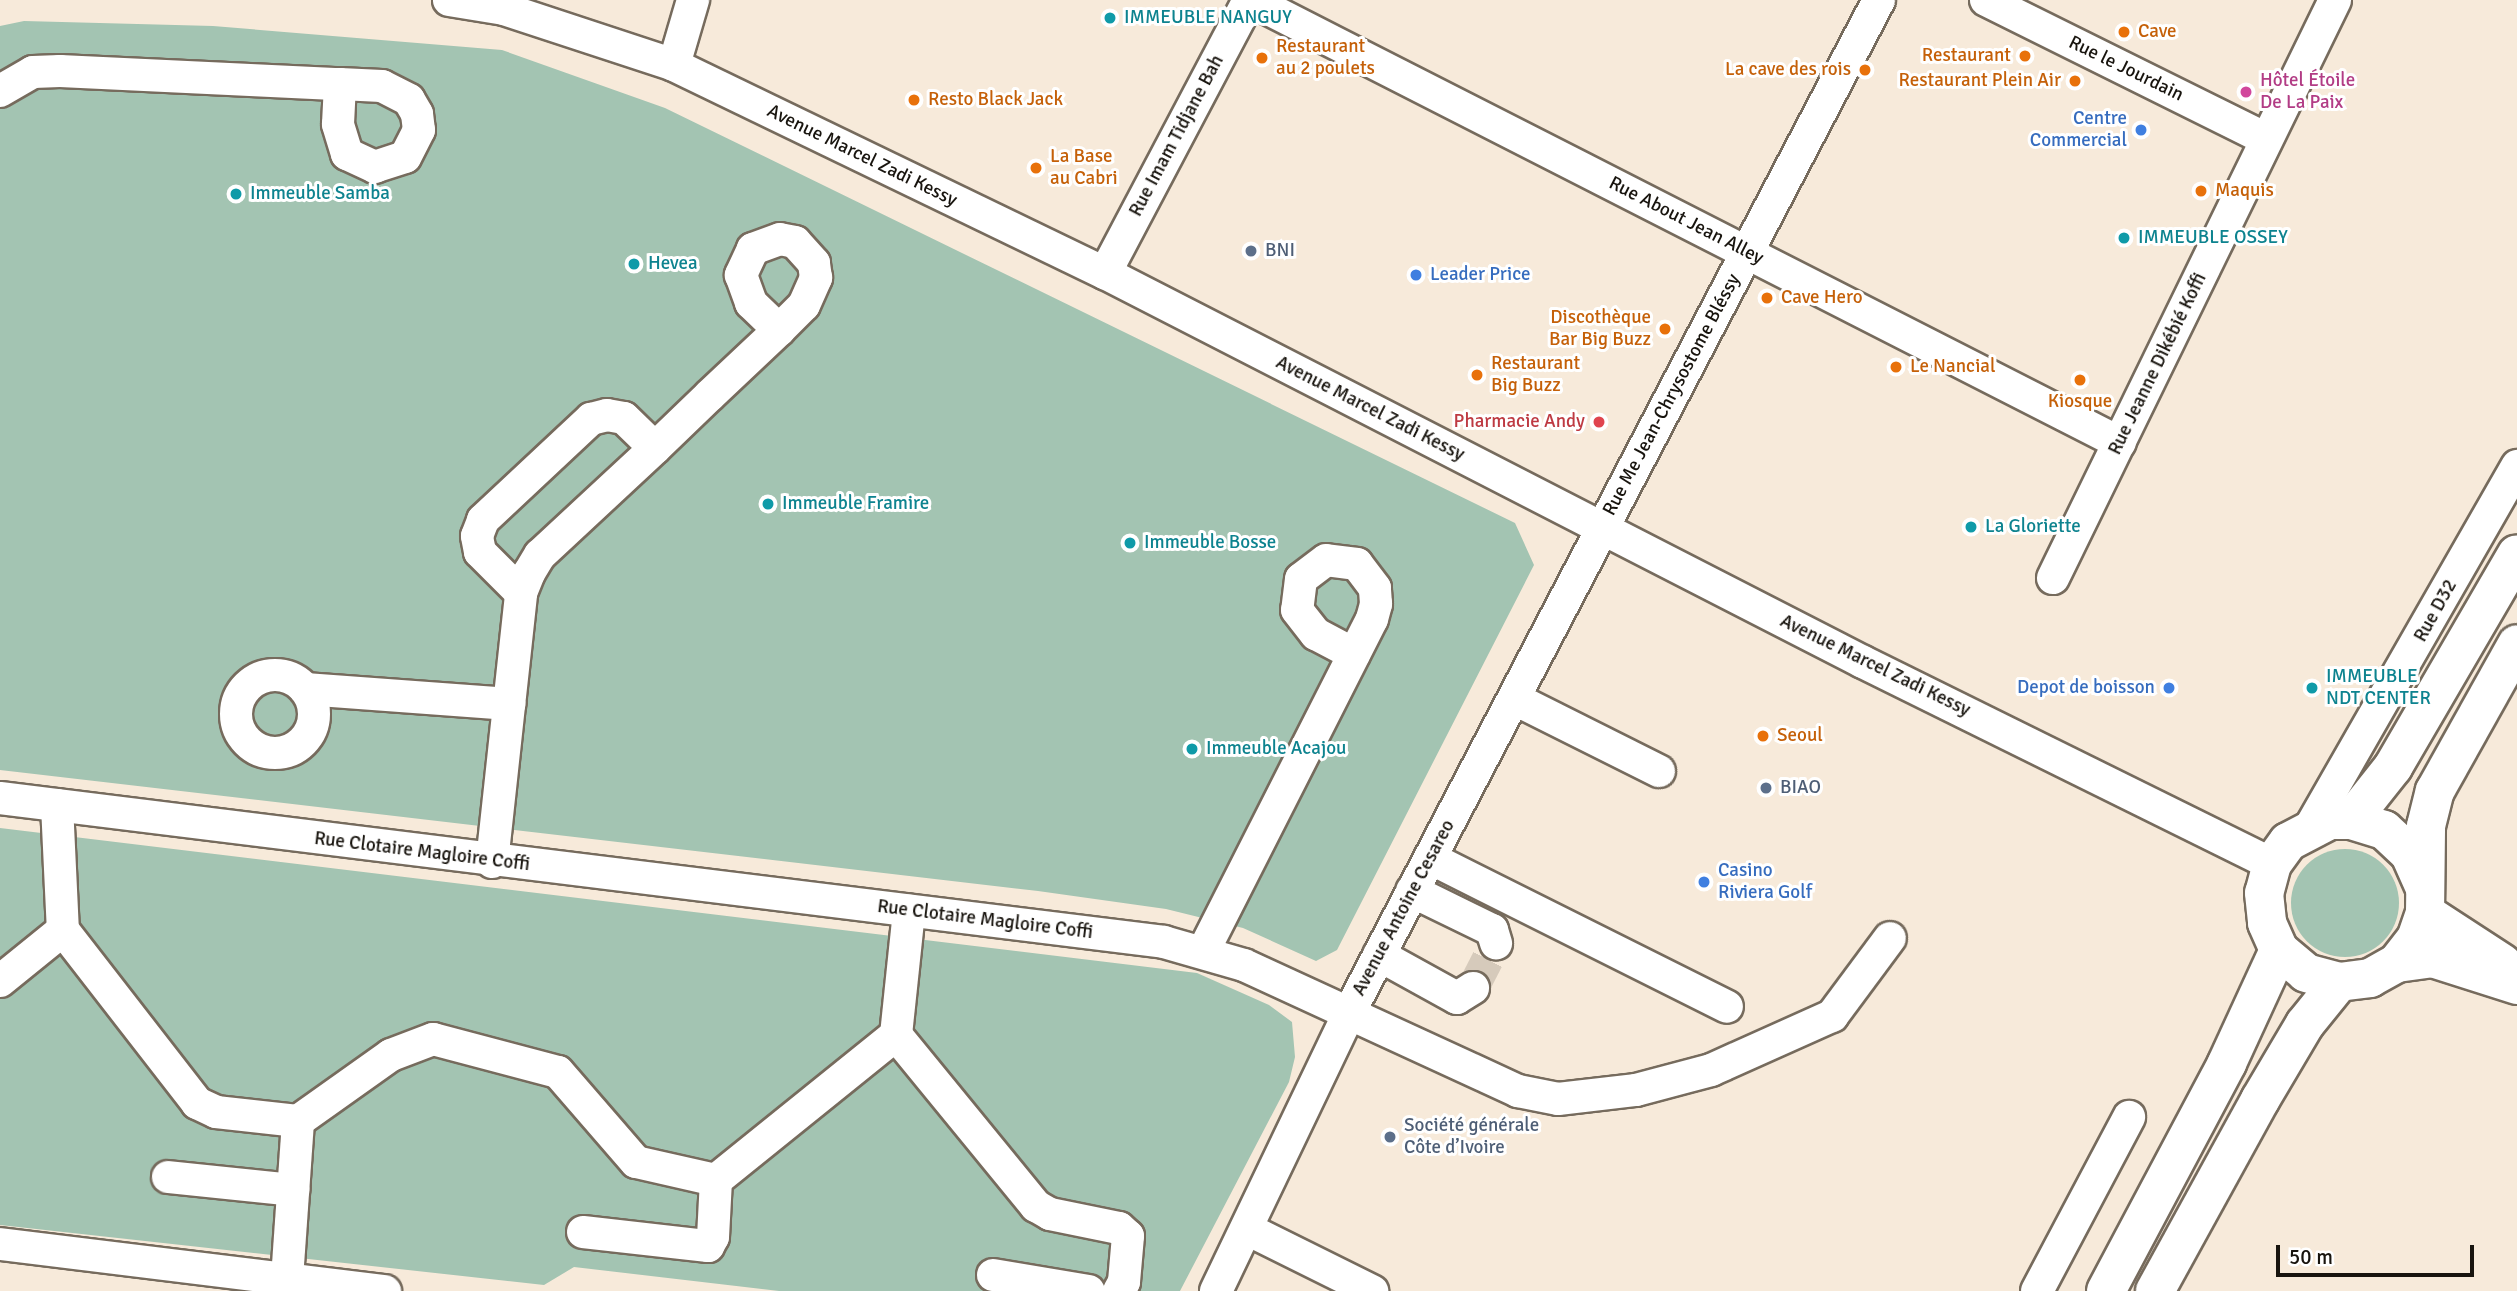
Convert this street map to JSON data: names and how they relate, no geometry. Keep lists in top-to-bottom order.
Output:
{
  "streets": {
    "street": [
      "Rue le Jourdain",
      "Rue Imam Tidjane Bah",
      "Avenue Marcel Zadi Kessy",
      "Rue About Jean Alley",
      "Rue Jeanne Dikébié Koffi",
      "Rue Me Jean-Chrysostome Bléssy",
      "Rue D32",
      "Rue Clotaire Magloire Coffi",
      "Avenue Antoine Cesareo"
    ]
  },
  "crossings": [
    ["Rue le Jourdain", "Rue Jeanne Dikébié Koffi"],
    ["Rue Imam Tidjane Bah", "Avenue Marcel Zadi Kessy"],
    ["Rue Imam Tidjane Bah", "Rue About Jean Alley"],
    ["Avenue Marcel Zadi Kessy", "Rue Me Jean-Chrysostome Bléssy"],
    ["Avenue Marcel Zadi Kessy", "Rue D32"],
    ["Avenue Marcel Zadi Kessy", "Avenue Antoine Cesareo"],
    ["Rue About Jean Alley", "Rue Jeanne Dikébié Koffi"],
    ["Rue About Jean Alley", "Rue Me Jean-Chrysostome Bléssy"],
    ["Rue Me Jean-Chrysostome Bléssy", "Avenue Antoine Cesareo"],
    ["Rue Clotaire Magloire Coffi", "Avenue Antoine Cesareo"]
  ],
  "places": [
    "IMMEUBLE NANGUY",
    "Cave",
    "Restaurant",
    "Restaurant au 2 poulets",
    "La cave des rois",
    "Restaurant Plein Air",
    "Hôtel Étoile De La Paix",
    "Resto Black Jack",
    "Centre Commercial",
    "La Base au Cabri",
    "Maquis",
    "Immeuble Samba",
    "IMMEUBLE OSSEY",
    "BNI",
    "Hevea",
    "Leader Price",
    "Cave Hero",
    "Discothèque Bar Big Buzz",
    "Le Nancial",
    "Restaurant Big Buzz",
    "Kiosque",
    "Pharmacie Andy",
    "Immeuble Framire",
    "La Gloriette",
    "Immeuble Bosse",
    "Depot de boisson",
    "IMMEUBLE NDT CENTER",
    "Seoul",
    "Immeuble Acajou",
    "BIAO",
    "Casino Riviera Golf",
    "Société générale Côte d’Ivoire"
  ],
  "scale_bar": "50 m"
}
